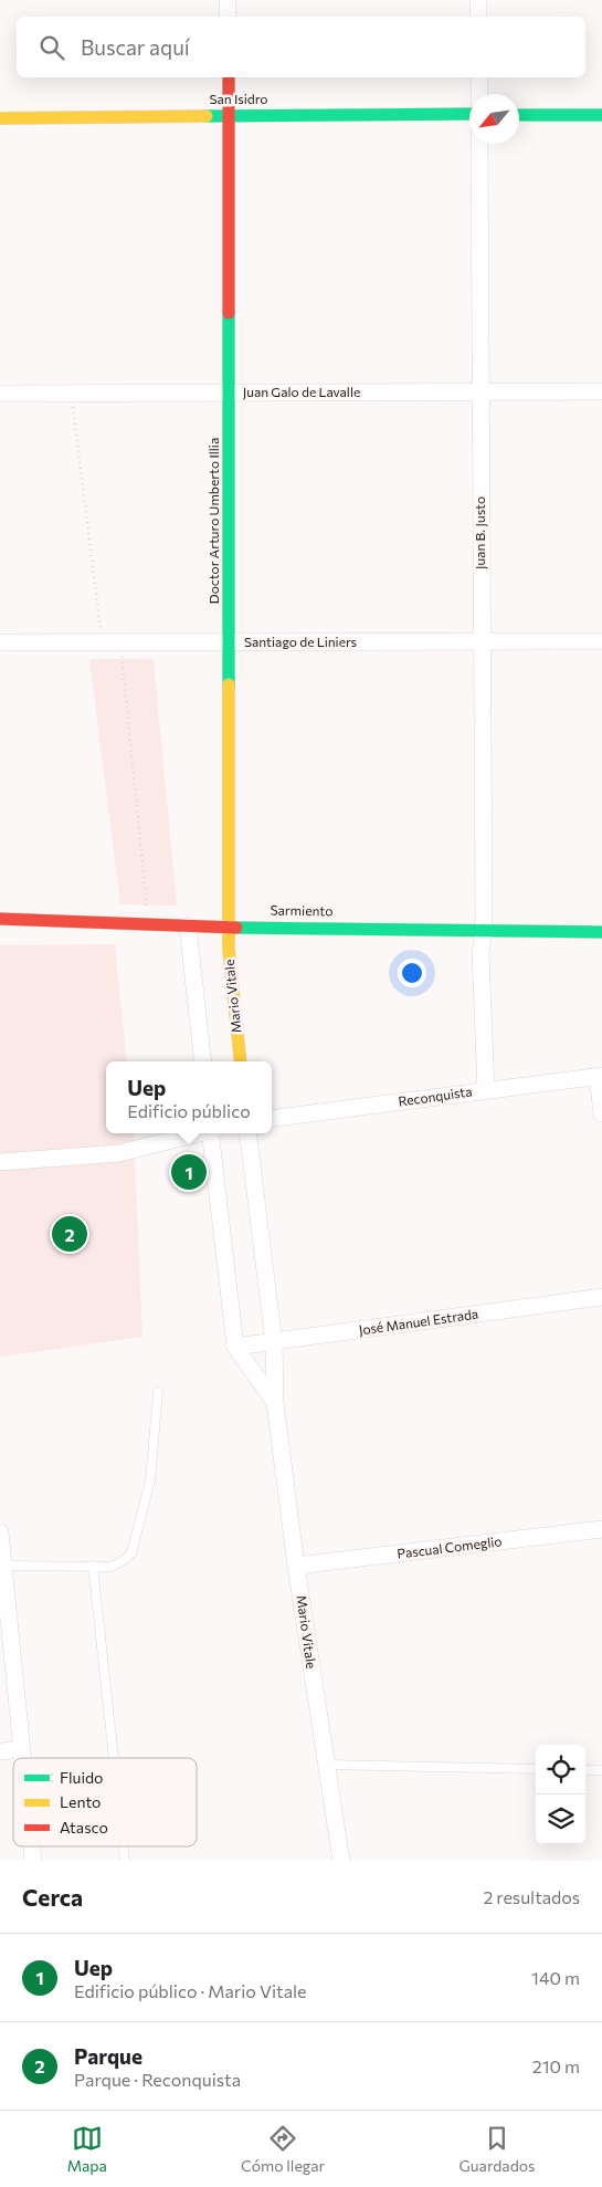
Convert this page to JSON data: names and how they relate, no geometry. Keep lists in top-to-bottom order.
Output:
{
  "streets": {
    "street": [
      "San Isidro",
      "Juan Galo de Lavalle",
      "Doctor Arturo Umberto Illia",
      "Juan B. Justo",
      "Santiago de Liniers",
      "Sarmiento",
      "Mario Vitale",
      "Reconquista",
      "José Manuel Estrada",
      "Pascual Comeglio"
    ]
  },
  "crossings": [
    ["San Isidro", "Doctor Arturo Umberto Illia"],
    ["Juan Galo de Lavalle", "Doctor Arturo Umberto Illia"],
    ["Juan Galo de Lavalle", "Juan B. Justo"],
    ["Doctor Arturo Umberto Illia", "Santiago de Liniers"],
    ["Doctor Arturo Umberto Illia", "Sarmiento"],
    ["Doctor Arturo Umberto Illia", "Mario Vitale"],
    ["Juan B. Justo", "Santiago de Liniers"],
    ["Juan B. Justo", "Sarmiento"],
    ["Juan B. Justo", "Reconquista"],
    ["Sarmiento", "Mario Vitale"],
    ["Mario Vitale", "José Manuel Estrada"],
    ["Mario Vitale", "Pascual Comeglio"]
  ],
  "legend": ["Fluido", "Lento", "Atasco"],
  "north": "bottom left",
  "page": {
    "search": "Buscar aquí",
    "popup": ["Uep", "Edificio público"],
    "pins": ["1", "2"],
    "heading": ["Cerca", "2 resultados"],
    "list": [
      {
        "mark": "1",
        "name": "Uep",
        "note": "Edificio público · Mario Vitale",
        "value": "140 m"
      },
      {
        "mark": "2",
        "name": "Parque",
        "note": "Parque · Reconquista",
        "value": "210 m"
      }
    ],
    "nav": ["Mapa", "Cómo llegar", "Guardados"]
  }
}
